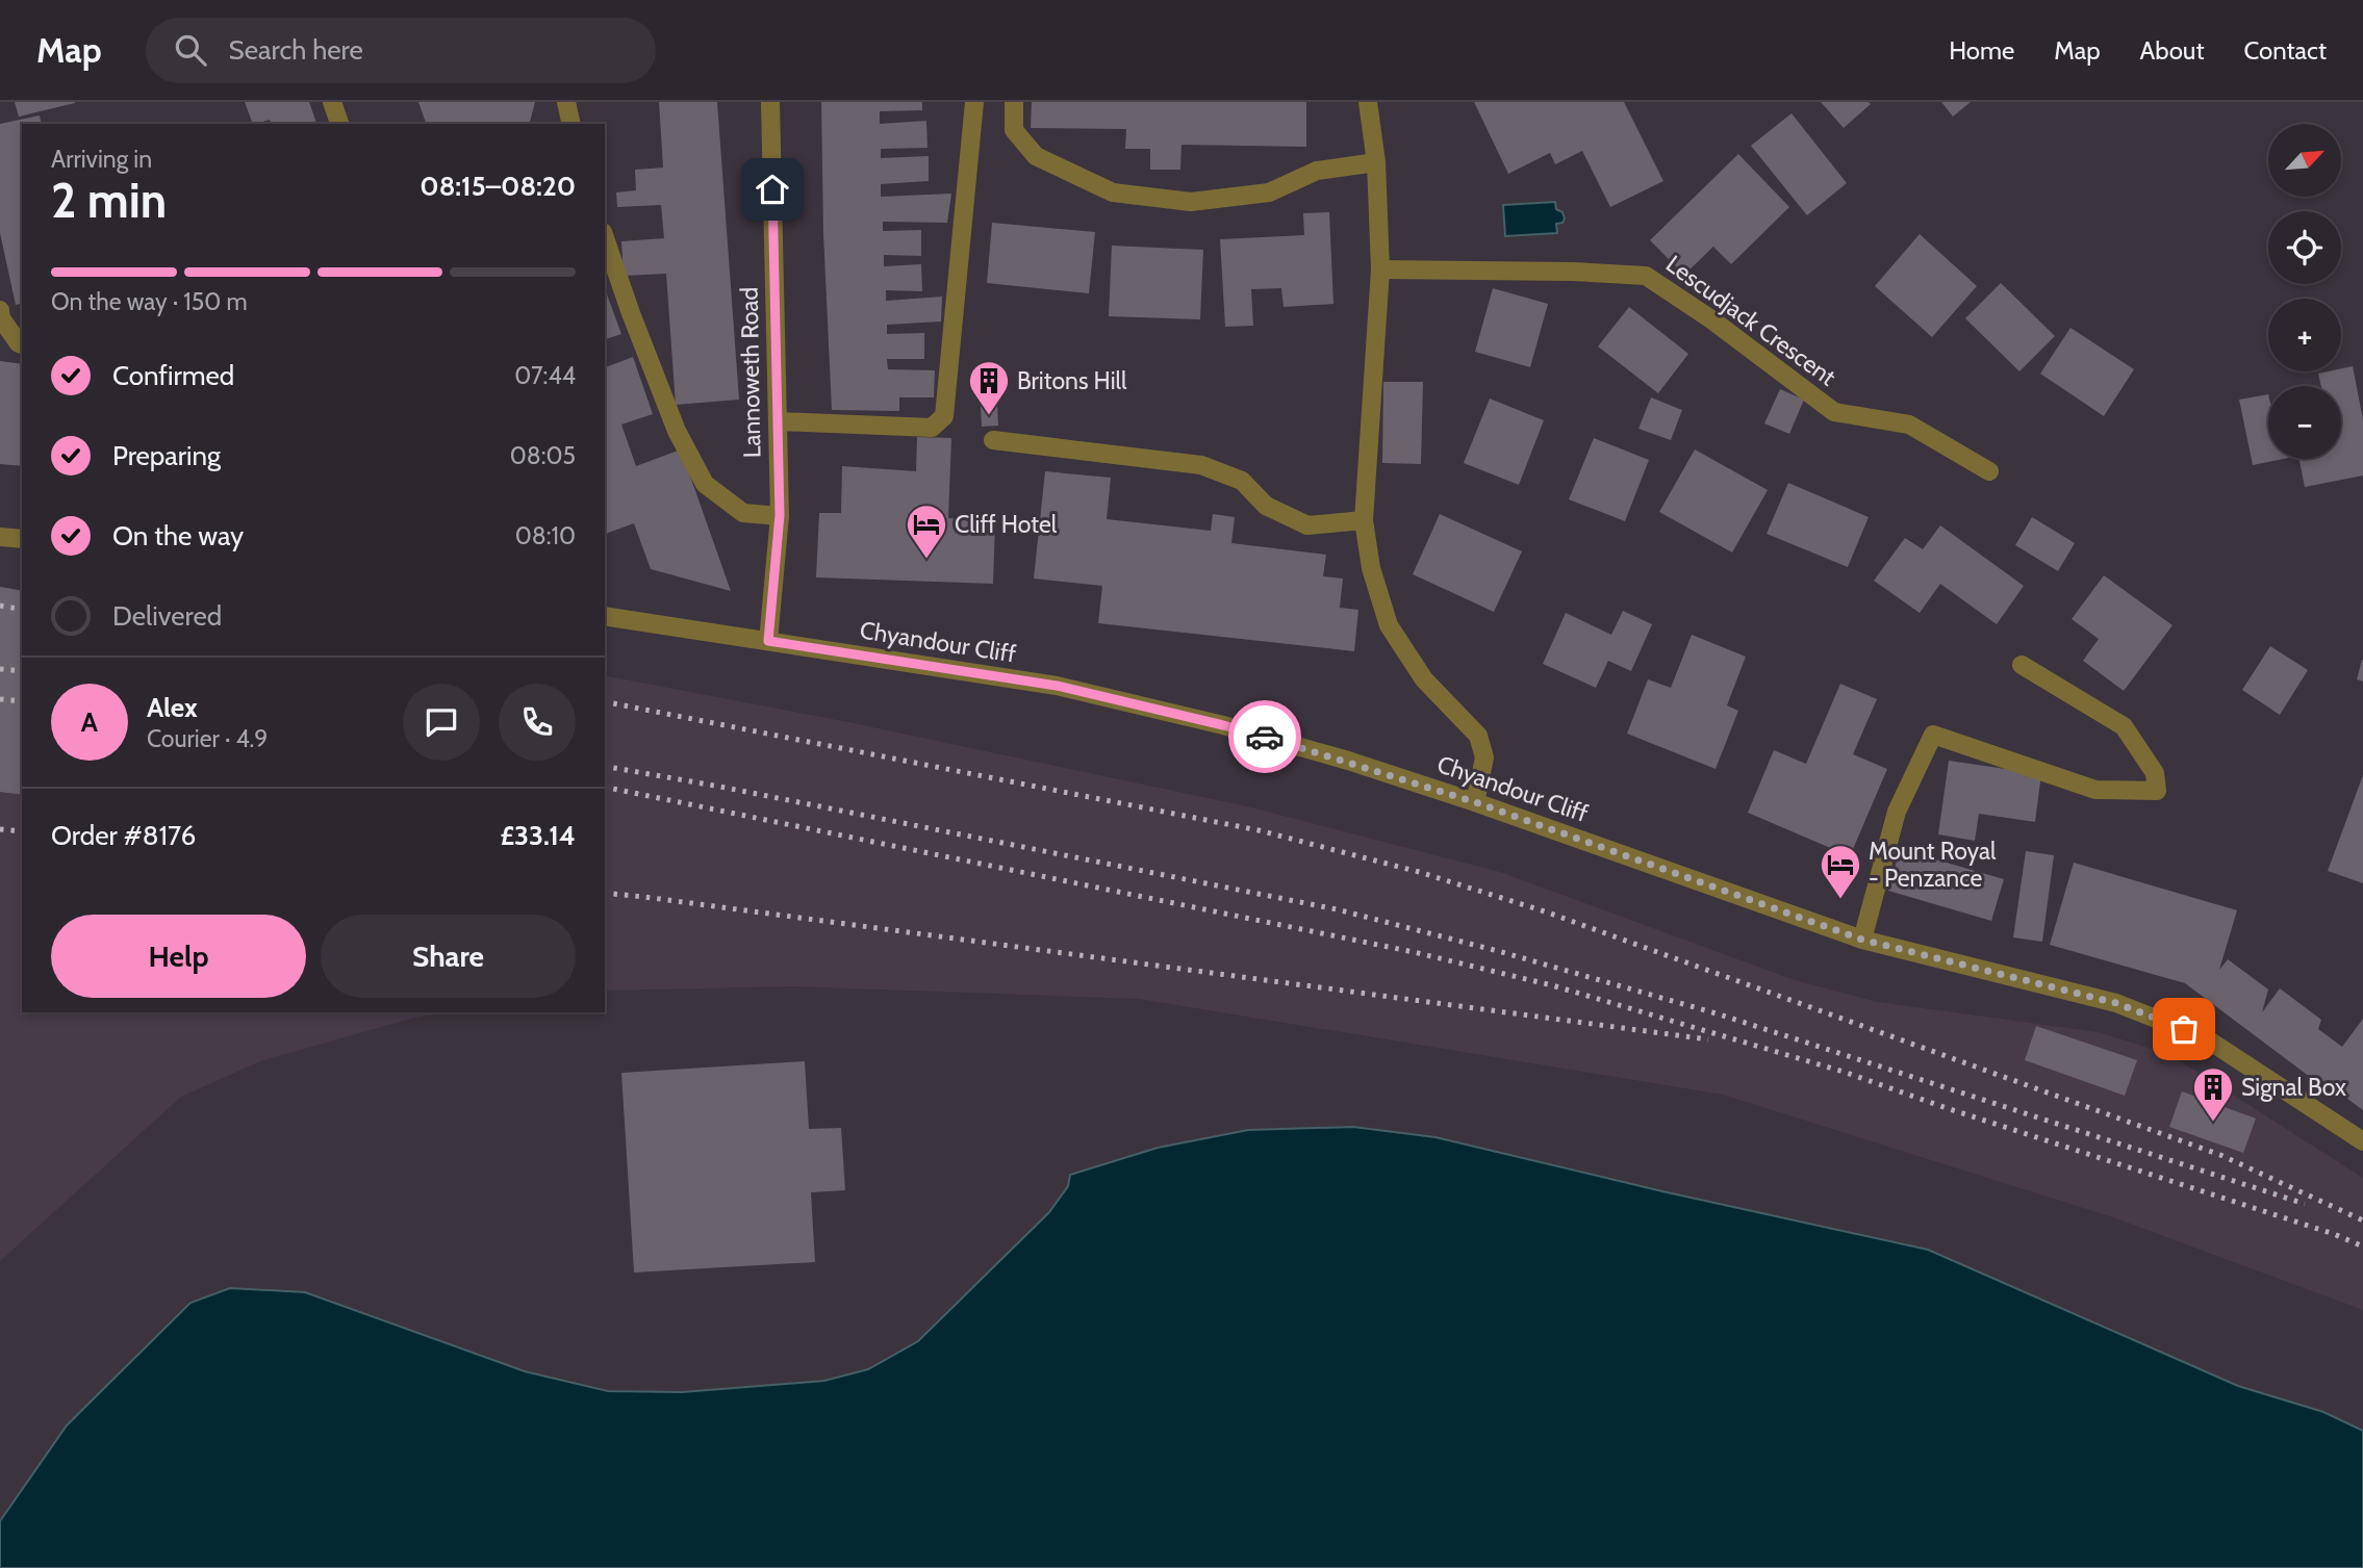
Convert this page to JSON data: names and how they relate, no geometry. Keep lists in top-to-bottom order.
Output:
{
  "streets": {
    "street": ["Lescudjack Crescent", "Lannoweth Road", "Chyandour Cliff"]
  },
  "crossings": [
    ["Lannoweth Road", "Chyandour Cliff"]
  ],
  "places": {
    "building": ["Britons Hill", "Signal Box"],
    "hotel": ["Cliff Hotel", "Mount Royal - Penzance"]
  },
  "north": "top right",
  "page": {
    "header": "Map",
    "search": "Search here",
    "nav": [
      "Home",
      "Map",
      "About",
      "Contact"
    ],
    "map_buttons": ["+", "−"],
    "heading": ["2 min", "Arriving in", "08:15–08:20"],
    "panel": [
      "Alex",
      "Courier · 4.9",
      "Order #8176",
      "£33.14"
    ],
    "bar": "On the way · 150 m",
    "list": [
      ["Confirmed", "07:44"],
      ["Preparing", "08:05"],
      ["On the way", "08:10"],
      "Delivered"
    ],
    "round": "A",
    "buttons": ["Help", "Share"]
  }
}
